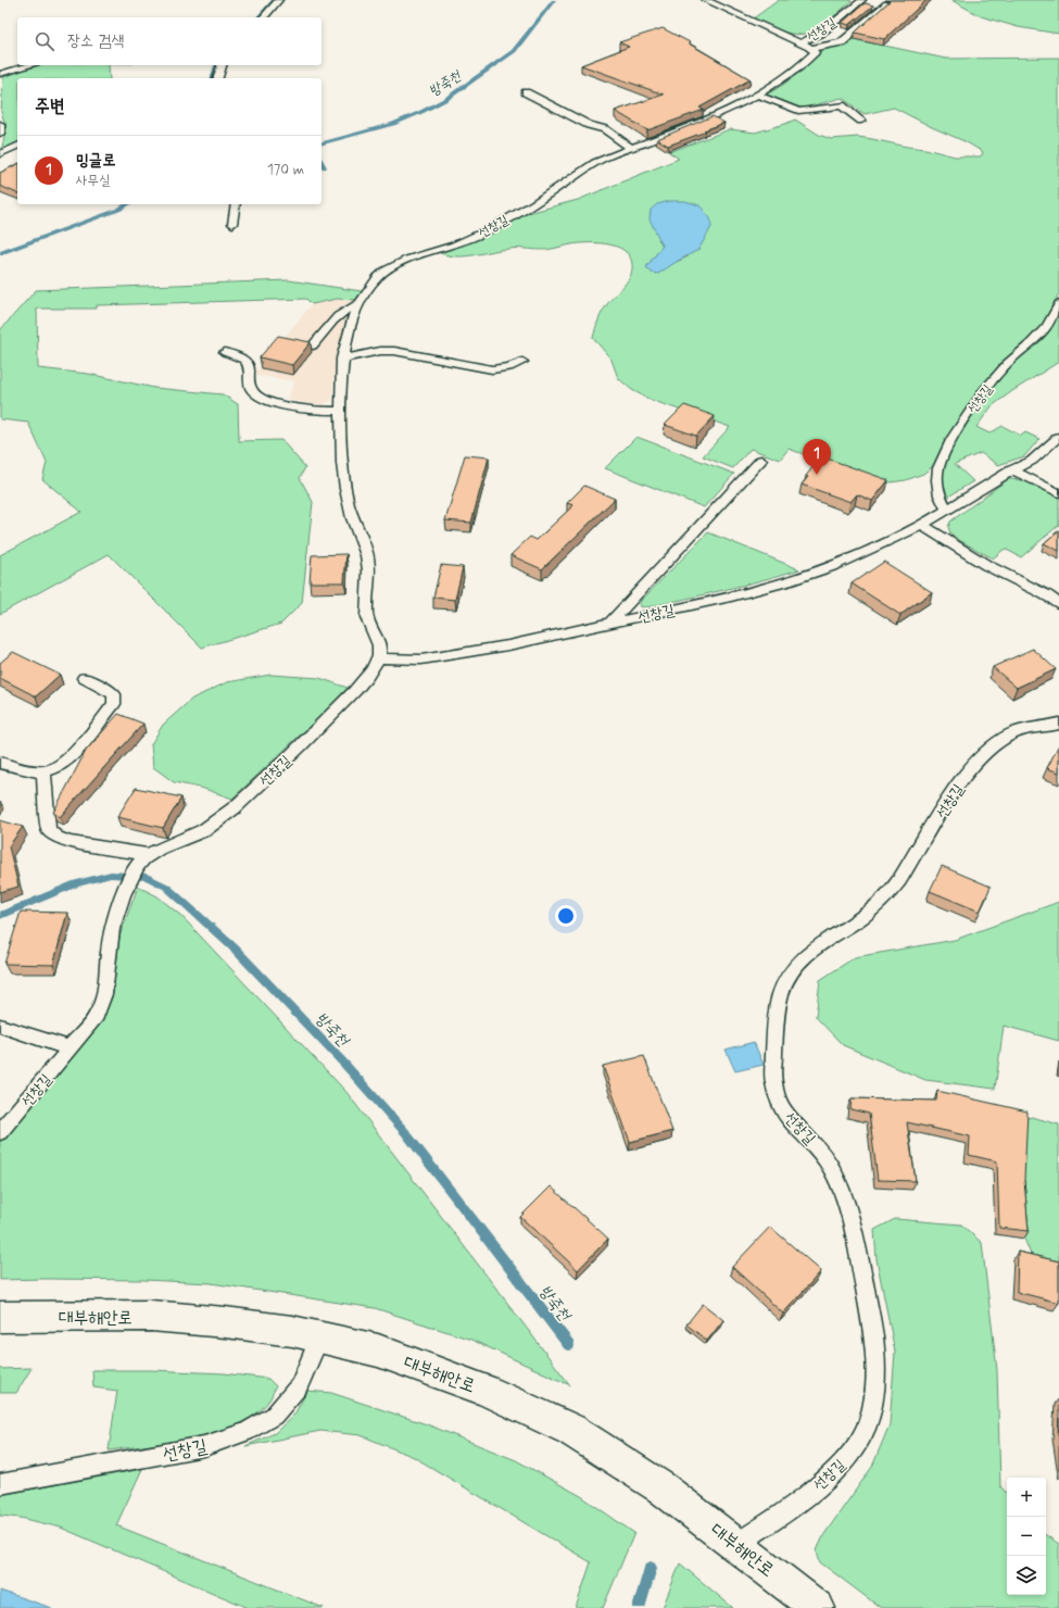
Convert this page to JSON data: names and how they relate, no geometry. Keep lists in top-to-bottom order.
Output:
{
  "streets": {
    "street": ["대부해안로"],
    "lane": ["선창길"]
  },
  "crossings": [
    ["선창길", "대부해안로"]
  ],
  "water": ["방죽천"],
  "page": {
    "search": "장소 검색",
    "heading": "주변",
    "list": [
      {
        "mark": "1",
        "name": "밍글로",
        "note": "사무실",
        "value": "170 m"
      }
    ],
    "pins": "1",
    "map_buttons": ["+", "−"]
  }
}
